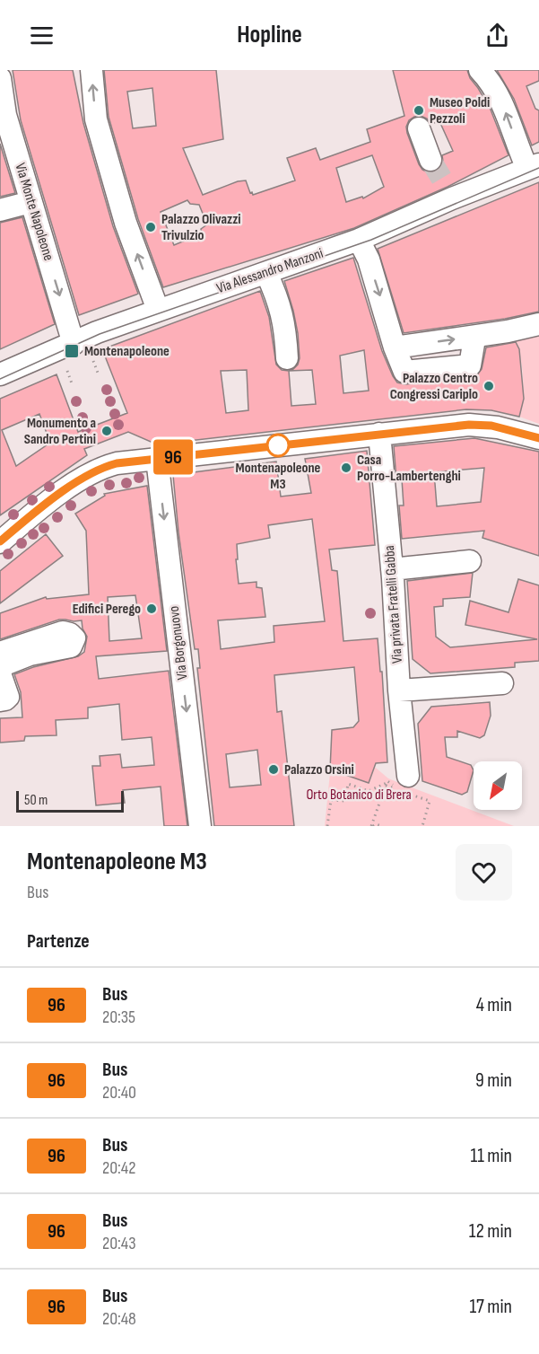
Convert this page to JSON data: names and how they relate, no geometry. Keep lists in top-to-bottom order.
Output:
{
  "streets": {
    "street": [
      "Via Monte Napoleone",
      "Via Alessandro Manzoni",
      "Via privata Fratelli Gabba",
      "Via Borgonuovo"
    ]
  },
  "crossings": [
    ["Via Monte Napoleone", "Via Alessandro Manzoni"]
  ],
  "one_way": ["Via Borgonuovo"],
  "parks": ["Orto Botanico di Brera"],
  "places": {
    "other": [
      "Museo Poldi Pezzoli",
      "Palazzo Olivazzi Trivulzio",
      "Palazzo Centro Congressi Cariplo",
      "Monumento a Sandro Pertini",
      "Montenapoleone M3",
      "Casa Porro-Lambertenghi",
      "Edifici Perego",
      "Palazzo Orsini"
    ],
    "transit": ["Montenapoleone"]
  },
  "lines": ["bus line 96"],
  "scale_bar": "50 m",
  "north": "bottom left",
  "page": {
    "header": "Hopline",
    "on_map": "96",
    "scale": "50 m",
    "heading": [
      ["Montenapoleone M3", "Bus"],
      "Partenze"
    ],
    "list": [
      {
        "mark": "96",
        "name": "Bus",
        "note": "20:35",
        "value": "4 min"
      },
      {
        "mark": "96",
        "name": "Bus",
        "note": "20:40",
        "value": "9 min"
      },
      {
        "mark": "96",
        "name": "Bus",
        "note": "20:42",
        "value": "11 min"
      },
      {
        "mark": "96",
        "name": "Bus",
        "note": "20:43",
        "value": "12 min"
      },
      {
        "mark": "96",
        "name": "Bus",
        "note": "20:48",
        "value": "17 min"
      }
    ]
  }
}
